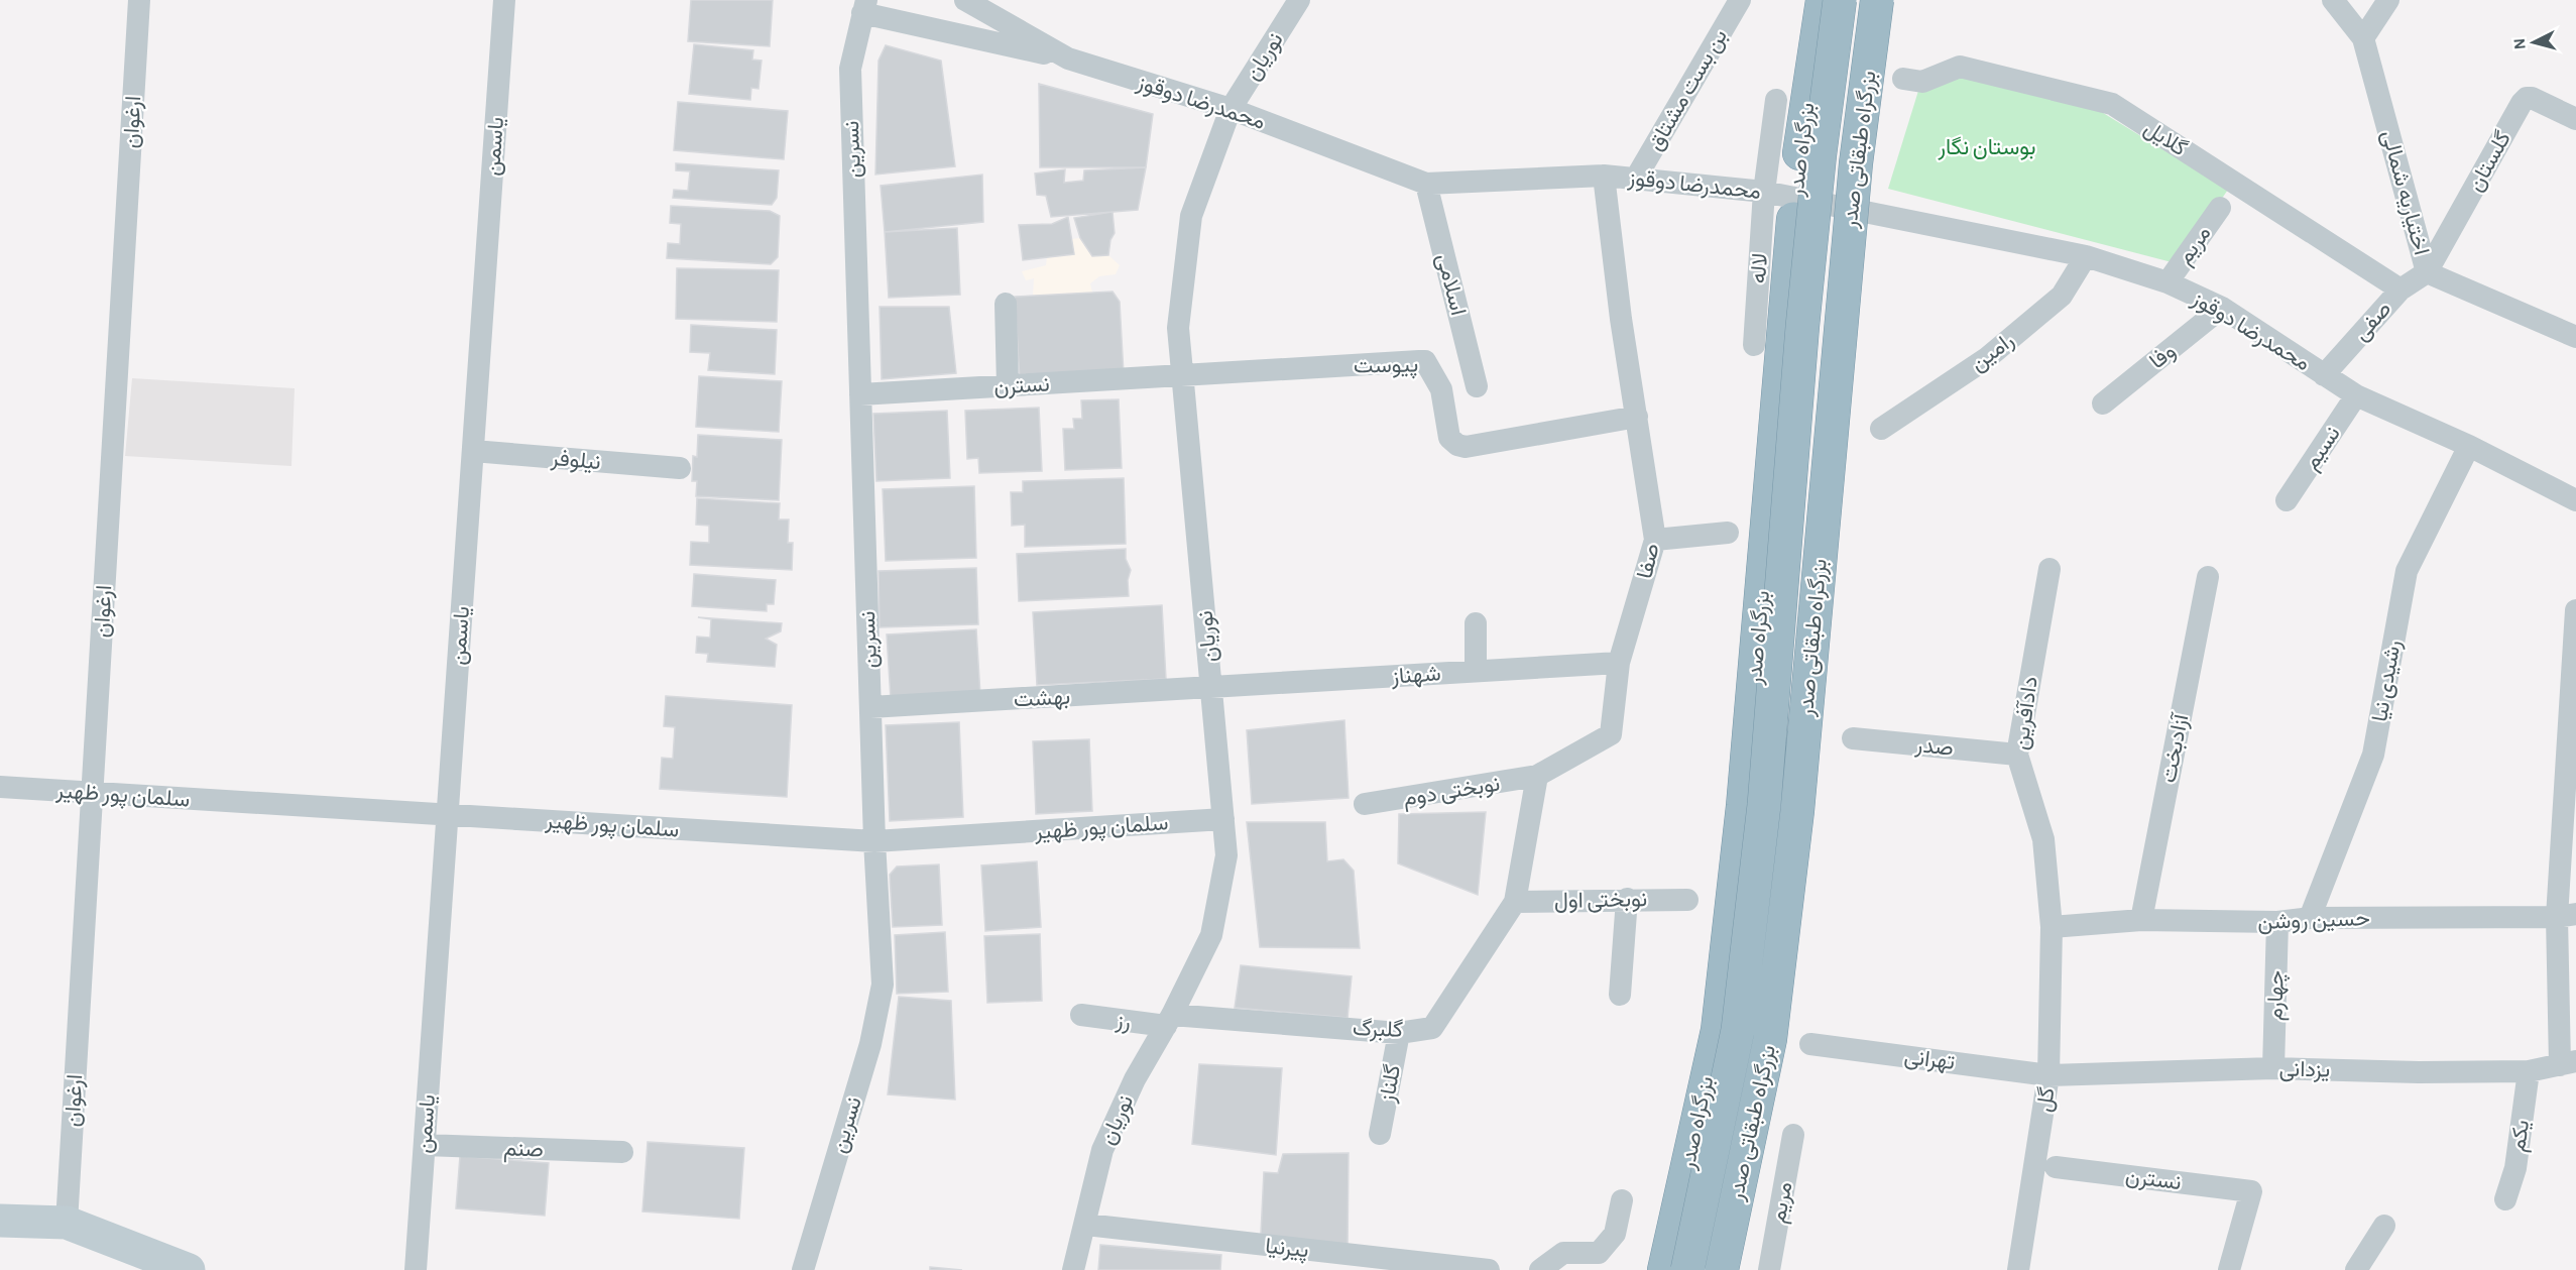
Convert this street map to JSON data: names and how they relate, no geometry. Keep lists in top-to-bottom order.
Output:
{
  "streets": {
    "highway": ["بزرگراه صدر", "بزرگراه طبقاتی صدر"],
    "street": [
      "نوریان",
      "بن بست مشتاق",
      "محمدرضا دوقوز",
      "ارغوان",
      "گلایل",
      "یاسمن",
      "نسرین",
      "گلستان",
      "اختیاریه شمالی",
      "مریم",
      "لاله",
      "اسلامی",
      "صفی",
      "رامین",
      "وفا",
      "پیوست",
      "نسترن",
      "نسیم",
      "نیلوفر",
      "صفا",
      "شهناز",
      "رشیدی نیا",
      "بهشت",
      "دادآفرین",
      "صدر",
      "آزادبخت",
      "نوبختی دوم",
      "سلمان پور ظهیر",
      "نوبختی اول",
      "حسین روشن",
      "چهارم",
      "رز",
      "گلبرگ",
      "تهرانی",
      "یزدانی",
      "گلناز",
      "گل",
      "یکم",
      "صنم",
      "پیرنیا"
    ]
  },
  "crossings": [
    ["نوریان", "محمدرضا دوقوز"],
    ["نوریان", "پیوست"],
    ["نوریان", "نسترن"],
    ["نوریان", "شهناز"],
    ["نوریان", "بهشت"],
    ["نوریان", "سلمان پور ظهیر"],
    ["نوریان", "رز"],
    ["نوریان", "گلبرگ"],
    ["نوریان", "پیرنیا"],
    ["بن بست مشتاق", "محمدرضا دوقوز"],
    ["محمدرضا دوقوز", "مریم"],
    ["محمدرضا دوقوز", "لاله"],
    ["محمدرضا دوقوز", "اسلامی"],
    ["محمدرضا دوقوز", "صفی"],
    ["محمدرضا دوقوز", "رامین"],
    ["محمدرضا دوقوز", "وفا"],
    ["محمدرضا دوقوز", "نسیم"],
    ["محمدرضا دوقوز", "صفا"],
    ["محمدرضا دوقوز", "رشیدی نیا"],
    ["ارغوان", "سلمان پور ظهیر"],
    ["گلایل", "صفی"],
    ["یاسمن", "نیلوفر"],
    ["یاسمن", "سلمان پور ظهیر"],
    ["یاسمن", "صنم"],
    ["نسرین", "نسترن"],
    ["نسرین", "بهشت"],
    ["نسرین", "سلمان پور ظهیر"],
    ["گلستان", "اختیاریه شمالی"],
    ["گلستان", "صفی"],
    ["اختیاریه شمالی", "صفی"],
    ["پیوست", "نسترن"],
    ["پیوست", "صفا"],
    ["صفا", "شهناز"],
    ["صفا", "نوبختی دوم"],
    ["شهناز", "بهشت"],
    ["رشیدی نیا", "حسین روشن"],
    ["دادآفرین", "صدر"],
    ["دادآفرین", "حسین روشن"],
    ["دادآفرین", "گل"],
    ["آزادبخت", "حسین روشن"],
    ["نوبختی اول", "گلبرگ"],
    ["حسین روشن", "چهارم"],
    ["حسین روشن", "گل"],
    ["چهارم", "یزدانی"],
    ["رز", "گلبرگ"],
    ["گلبرگ", "گلناز"],
    ["تهرانی", "یزدانی"],
    ["تهرانی", "گل"],
    ["یزدانی", "گل"],
    ["یزدانی", "یکم"]
  ],
  "parks": ["بوستان نگار"],
  "north": "left"
}
